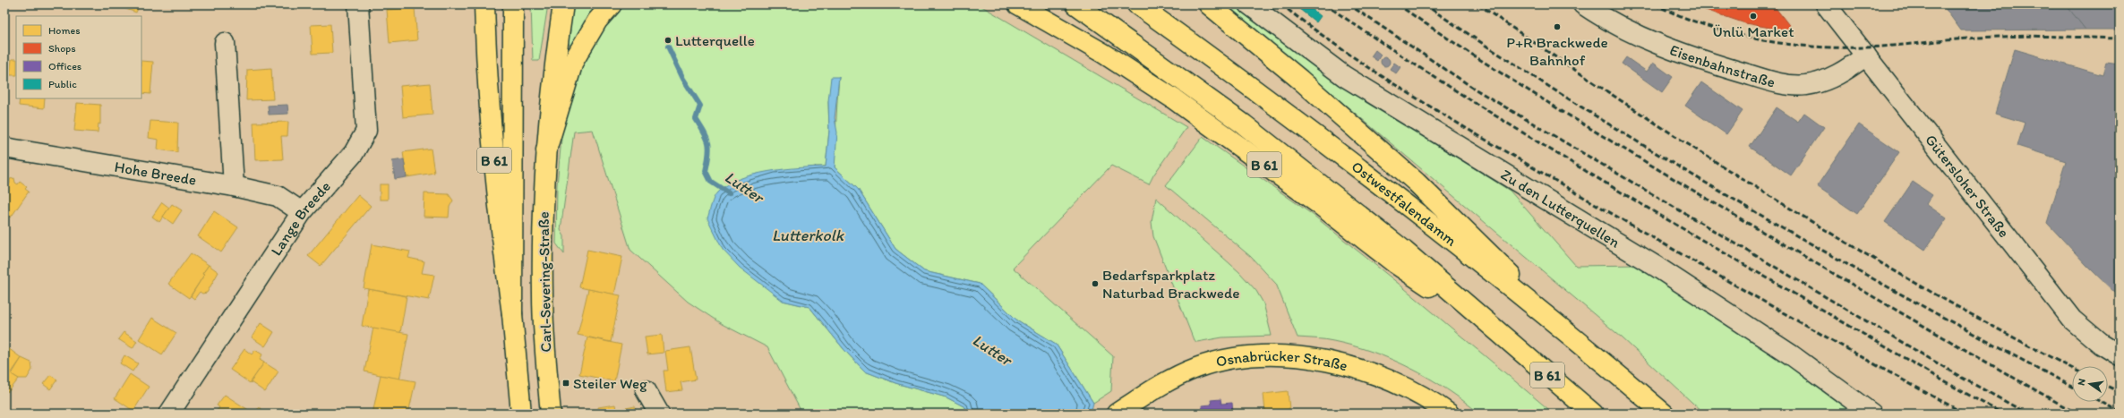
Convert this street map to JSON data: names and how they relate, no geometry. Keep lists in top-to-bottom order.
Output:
{
  "streets": {
    "main road": [
      "B 61",
      "Ostwestfalendamm",
      "Carl-Severing-Straße",
      "Osnabrücker Straße"
    ],
    "street": [
      "Eisenbahnstraße",
      "Hohe Breede",
      "Gütersloher Straße",
      "Zu den Lutterquellen",
      "Lange Breede"
    ]
  },
  "crossings": [
    ["Eisenbahnstraße", "Gütersloher Straße"],
    ["Hohe Breede", "Lange Breede"]
  ],
  "water": ["Lutter", "Lutterkolk"],
  "places": {
    "other": [
      "Ünlü Market",
      "P+R Brackwede Bahnhof",
      "Lutterquelle",
      "Bedarfsparkplatz Naturbad Brackwede"
    ],
    "transit": ["Steiler Weg"]
  },
  "legend": [
    "Homes",
    "Shops",
    "Offices",
    "Public"
  ],
  "north": "left"
}
